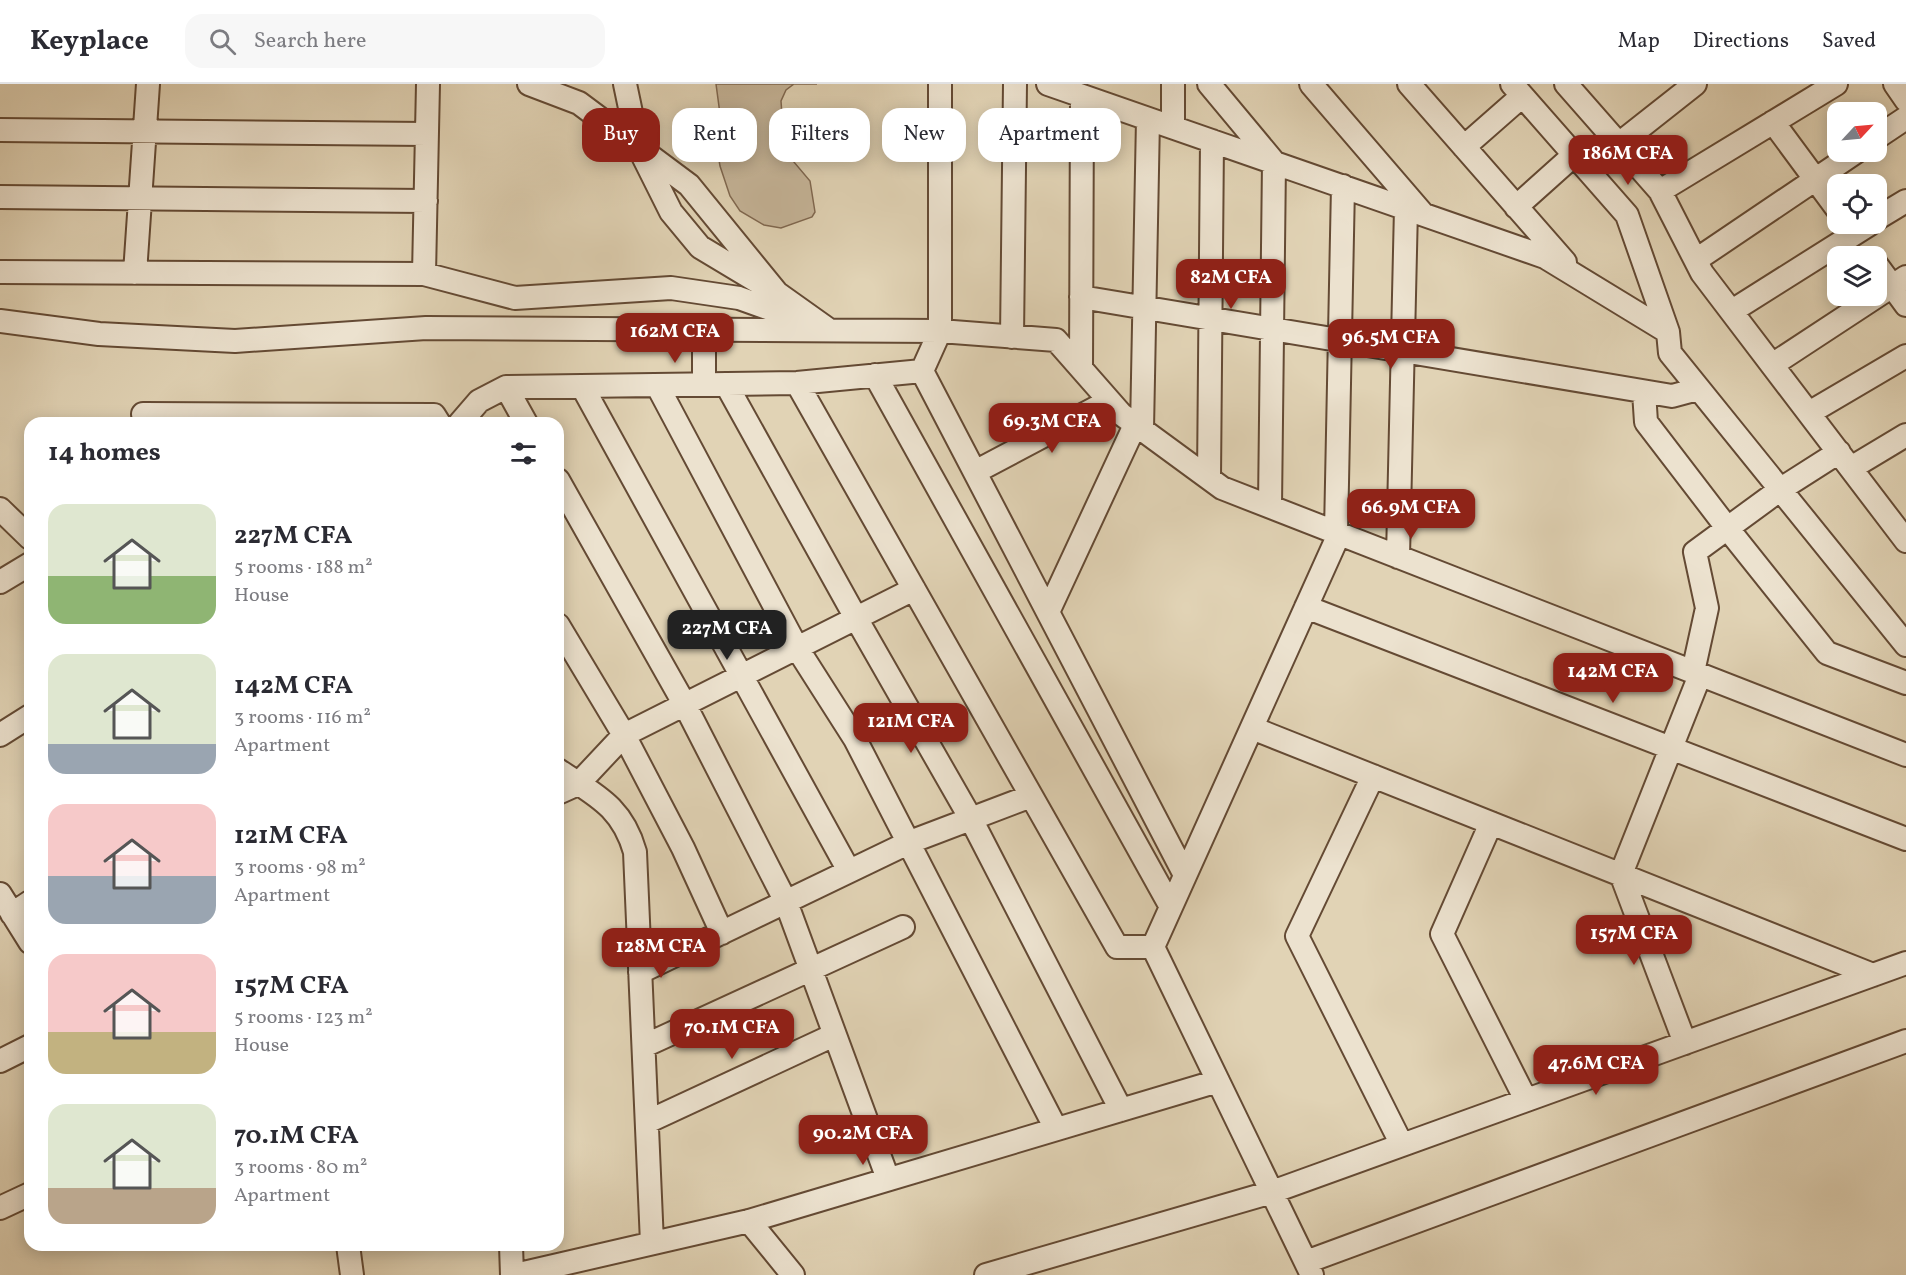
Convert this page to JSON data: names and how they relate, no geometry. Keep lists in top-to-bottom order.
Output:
{
  "north": "top right",
  "page": {
    "header": "Keyplace",
    "search": "Search here",
    "nav": ["Map", "Directions", "Saved"],
    "chip": [
      "Buy",
      "Rent",
      "Filters",
      "New",
      "Apartment"
    ],
    "price": [
      "186M CFA",
      "82M CFA",
      "162M CFA",
      "96.5M CFA",
      "69.3M CFA",
      "66.9M CFA",
      "227M CFA",
      "142M CFA",
      "121M CFA",
      "157M CFA",
      "128M CFA",
      "70.1M CFA",
      "47.6M CFA",
      "90.2M CFA"
    ],
    "heading": "14 homes",
    "list": [
      {
        "name": "227M CFA",
        "note": "5 rooms · 188 m² · House"
      },
      {
        "name": "142M CFA",
        "note": "3 rooms · 116 m² · Apartment"
      },
      {
        "name": "121M CFA",
        "note": "3 rooms · 98 m² · Apartment"
      },
      {
        "name": "157M CFA",
        "note": "5 rooms · 123 m² · House"
      },
      {
        "name": "70.1M CFA",
        "note": "3 rooms · 80 m² · Apartment"
      }
    ]
  }
}
